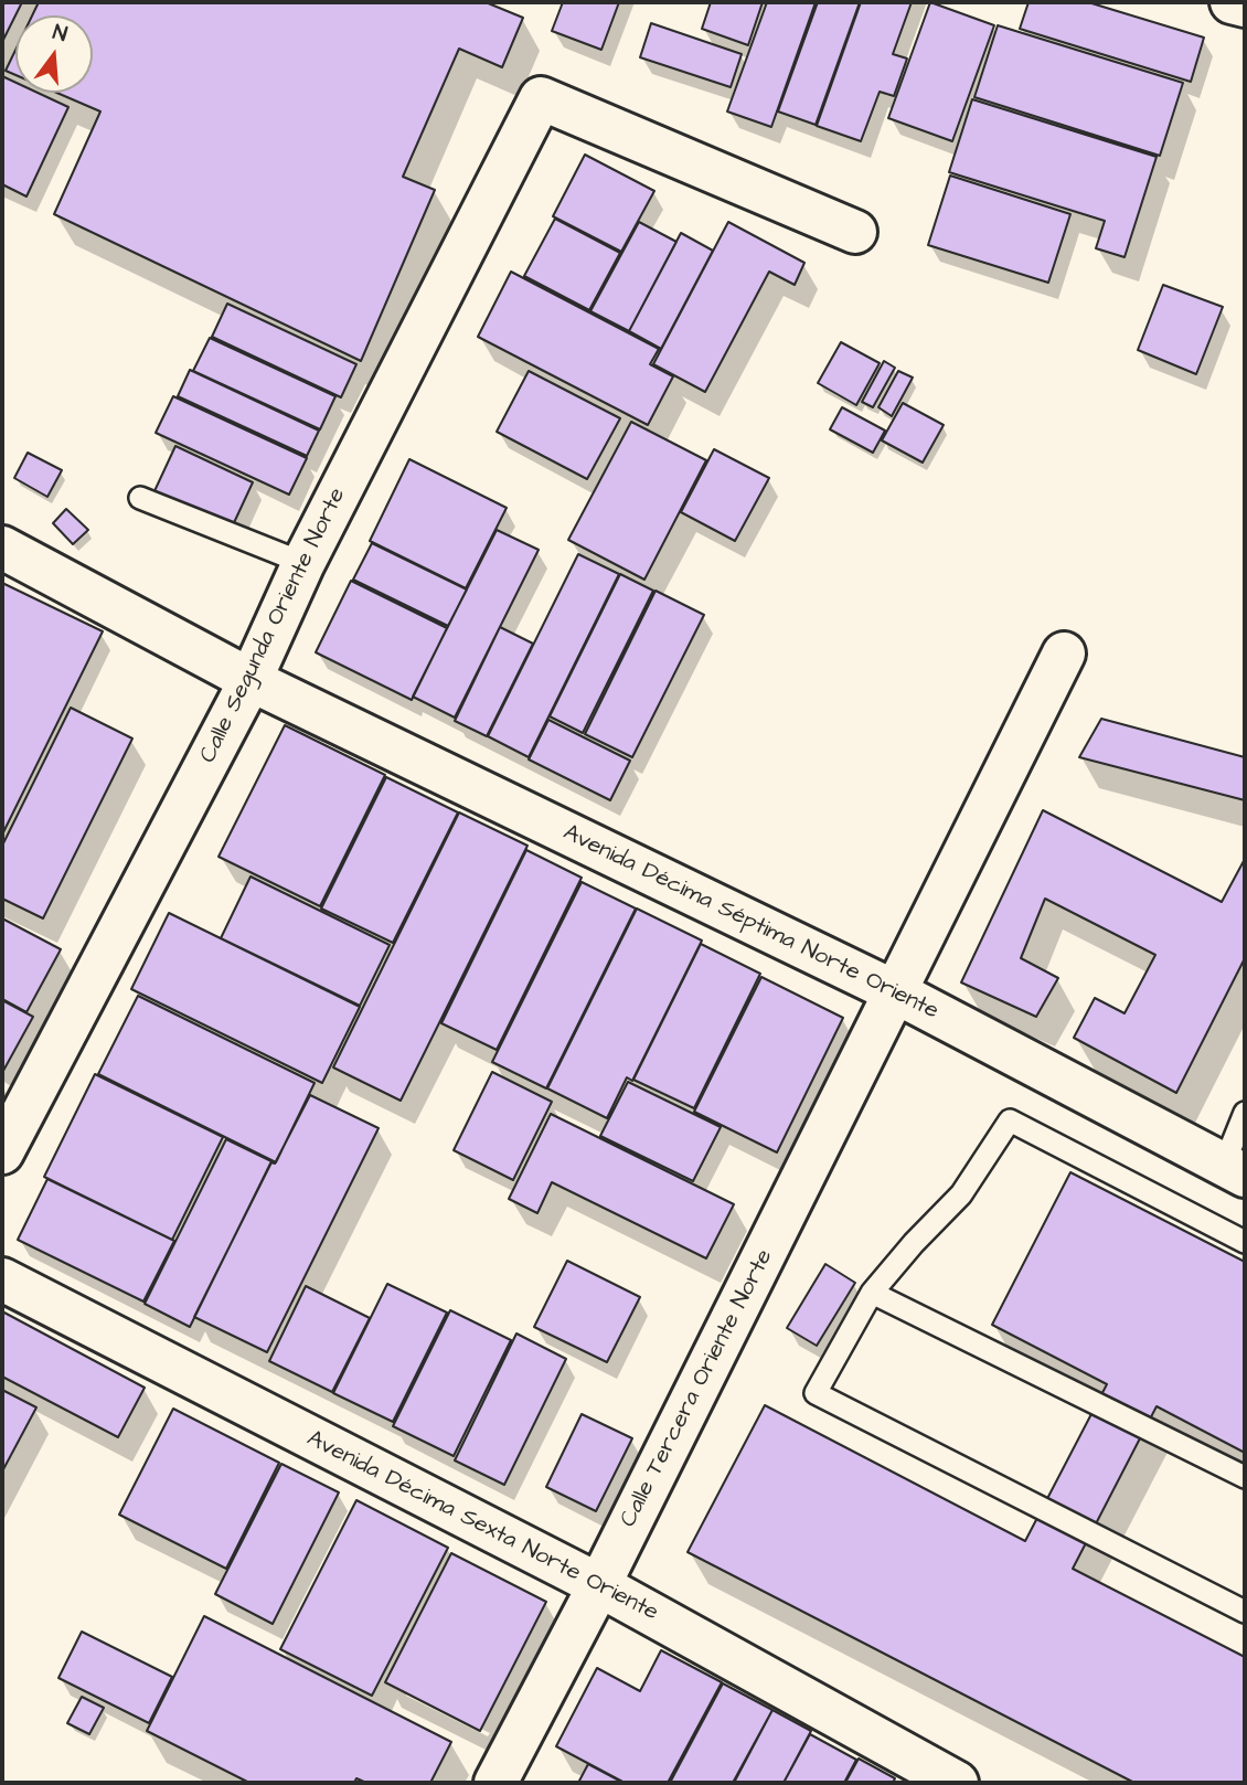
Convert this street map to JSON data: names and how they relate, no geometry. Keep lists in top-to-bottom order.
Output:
{
  "streets": {
    "street": [
      "Calle Segunda Oriente Norte",
      "Avenida Décima Séptima Norte Oriente",
      "Calle Tercera Oriente Norte",
      "Avenida Décima Sexta Norte Oriente"
    ]
  },
  "crossings": [
    ["Calle Segunda Oriente Norte", "Avenida Décima Séptima Norte Oriente"],
    ["Avenida Décima Séptima Norte Oriente", "Calle Tercera Oriente Norte"],
    ["Calle Tercera Oriente Norte", "Avenida Décima Sexta Norte Oriente"]
  ],
  "north": "top"
}
